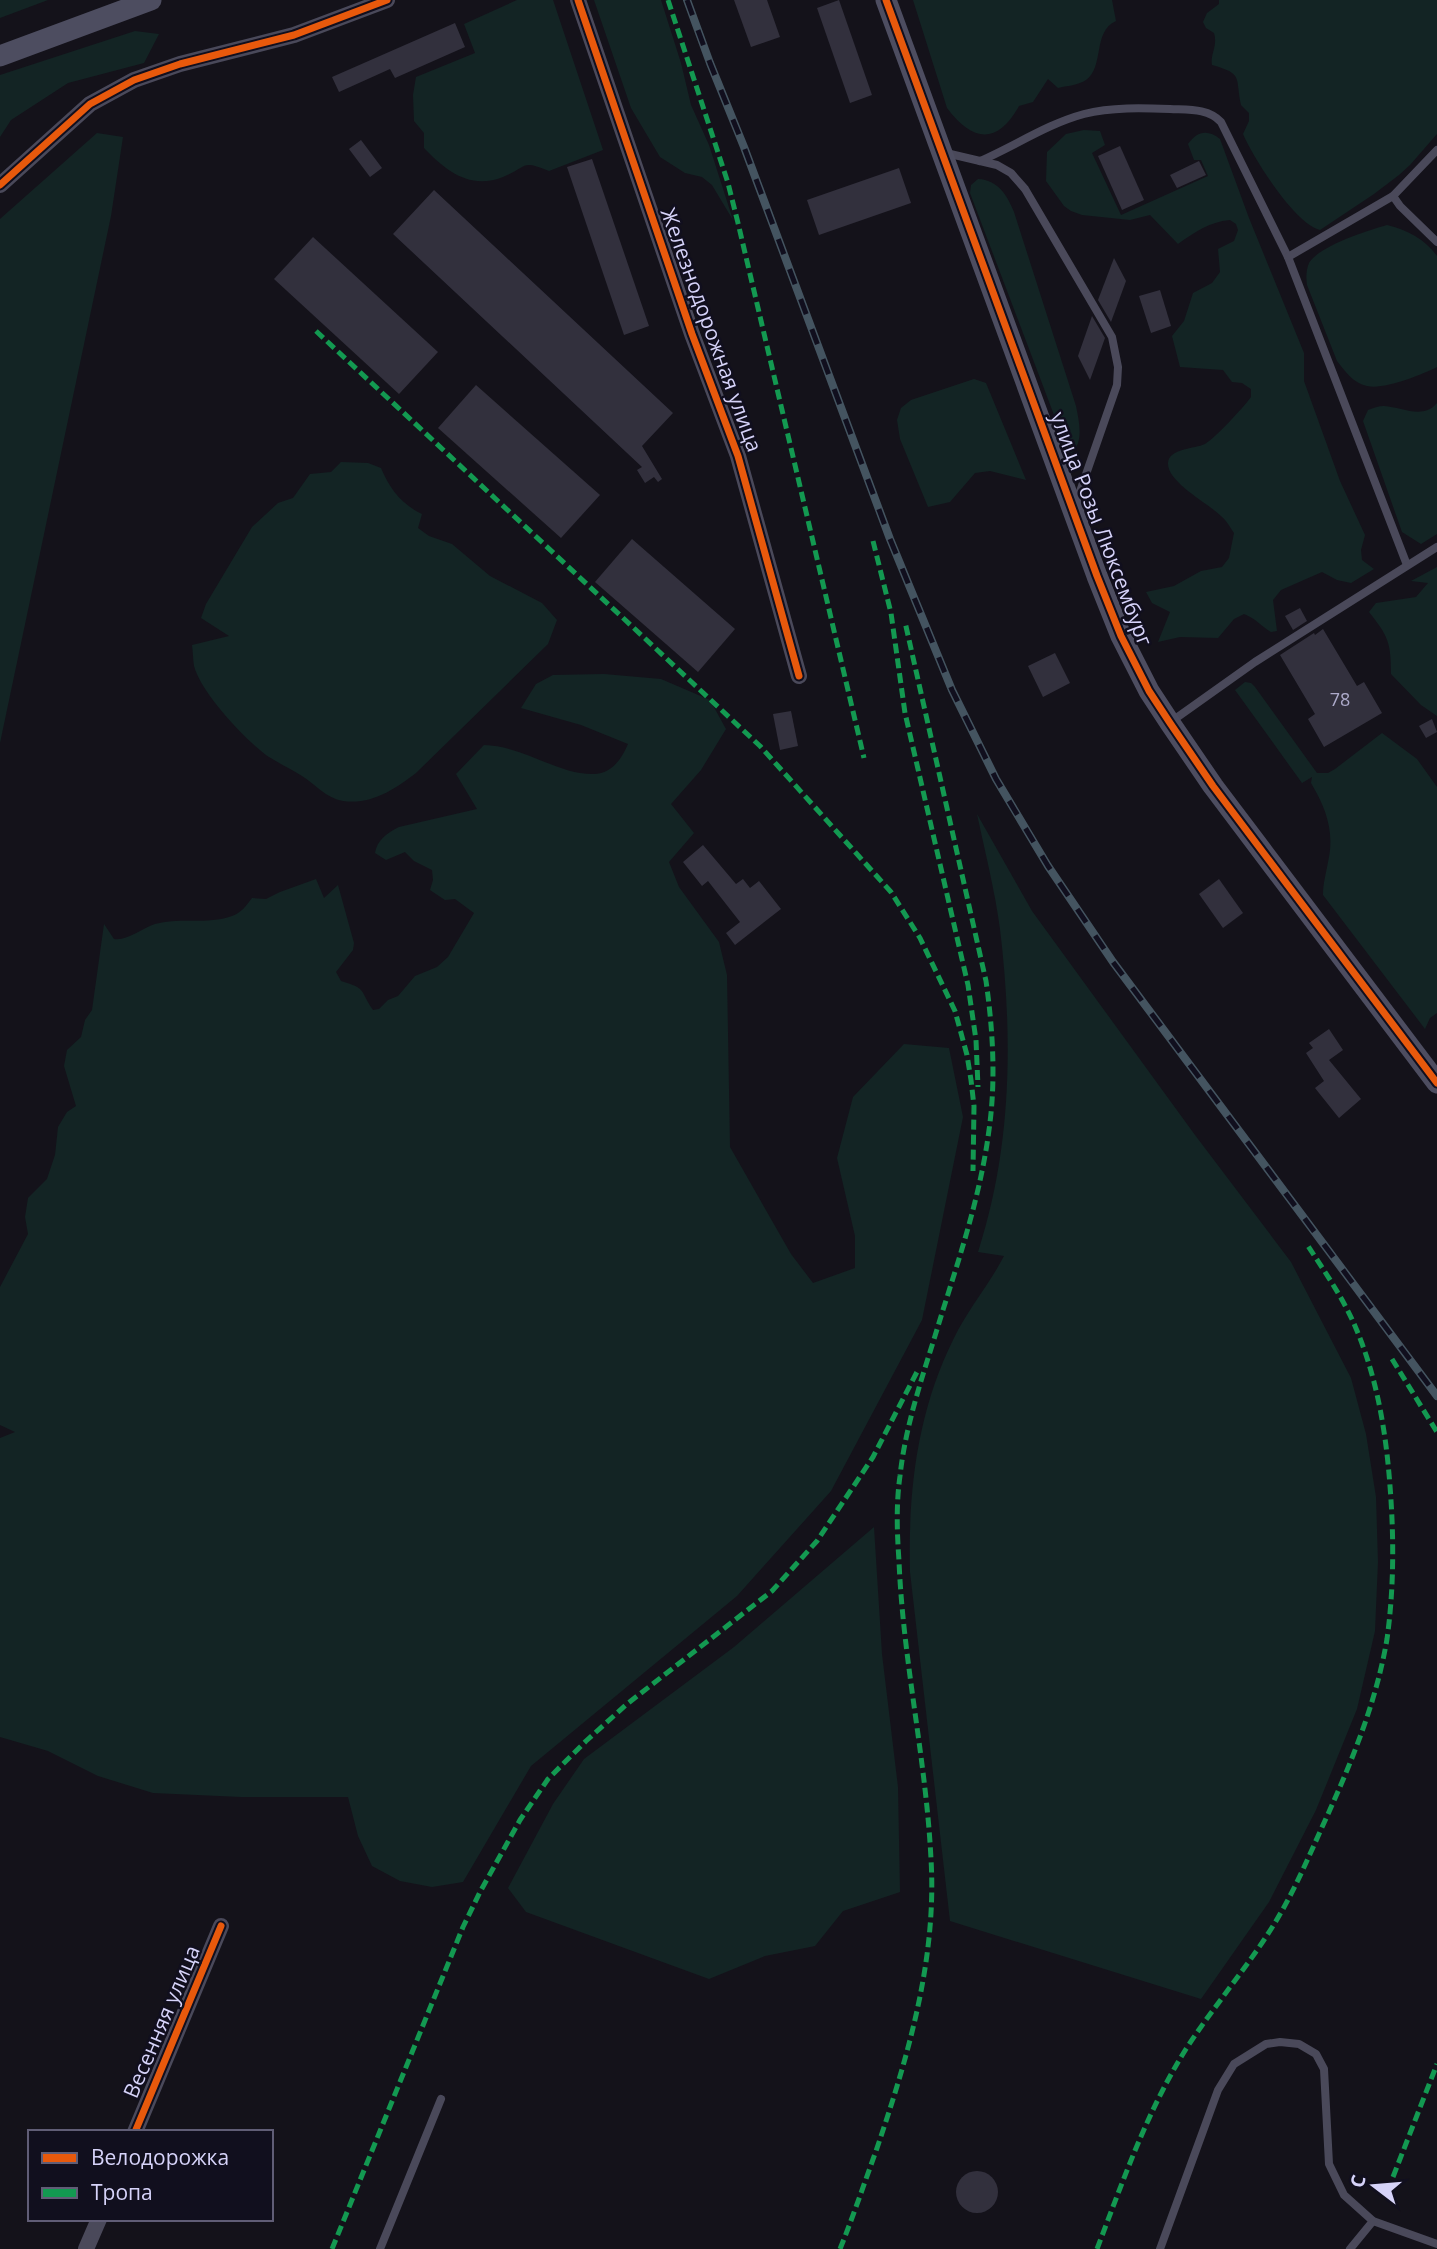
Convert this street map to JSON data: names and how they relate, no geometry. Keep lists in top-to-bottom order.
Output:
{
  "streets": {
    "street": ["Железнодорожная улица", "улица Розы Люксембург", "Весенняя улица"]
  },
  "house_numbers": ["78"],
  "legend": ["Велодорожка", "Тропа"],
  "north": "left"
}
